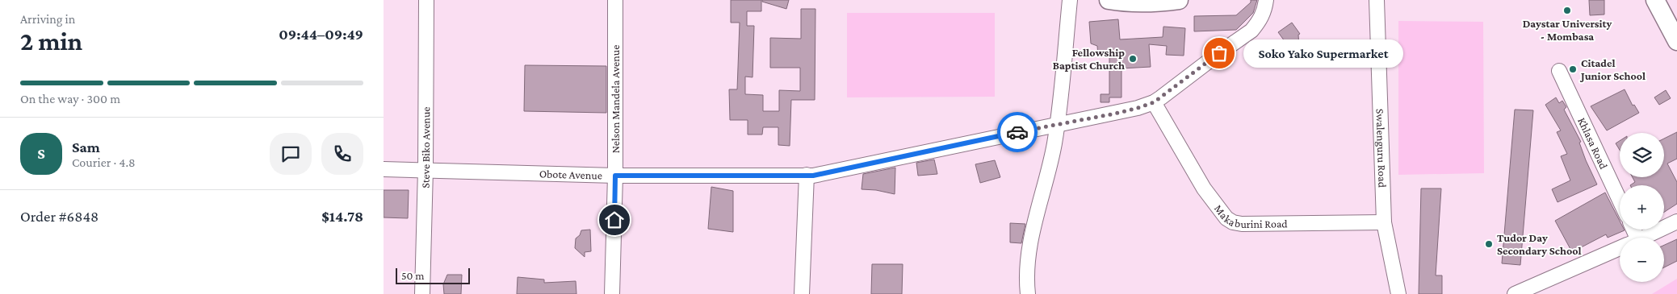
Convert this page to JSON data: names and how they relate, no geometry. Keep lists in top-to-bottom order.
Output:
{
  "streets": {
    "street": [
      "Nelson Mandela Avenue",
      "Khlasa Road",
      "Steve Biko Avenue",
      "Swalenguru Road",
      "Obote Avenue",
      "Makaburini Road"
    ]
  },
  "crossings": [
    ["Nelson Mandela Avenue", "Obote Avenue"],
    ["Steve Biko Avenue", "Obote Avenue"],
    ["Swalenguru Road", "Makaburini Road"],
    ["Obote Avenue", "Makaburini Road"]
  ],
  "places": [
    "Daystar University - Mombasa",
    "Soko Yako Supermarket",
    "Fellowship Baptist Church",
    "Citadel Junior School",
    "Tudor Day Secondary School"
  ],
  "scale_bar": "50 m",
  "page": {
    "heading": ["2 min", "Arriving in", "09:44–09:49"],
    "panel": [
      "Sam",
      "Courier · 4.8",
      "Order #6848",
      "$14.78"
    ],
    "bubble": "Soko Yako Supermarket",
    "bar": "On the way · 300 m",
    "round": "S",
    "map_buttons": ["+", "−"],
    "scale": "50 m"
  }
}
